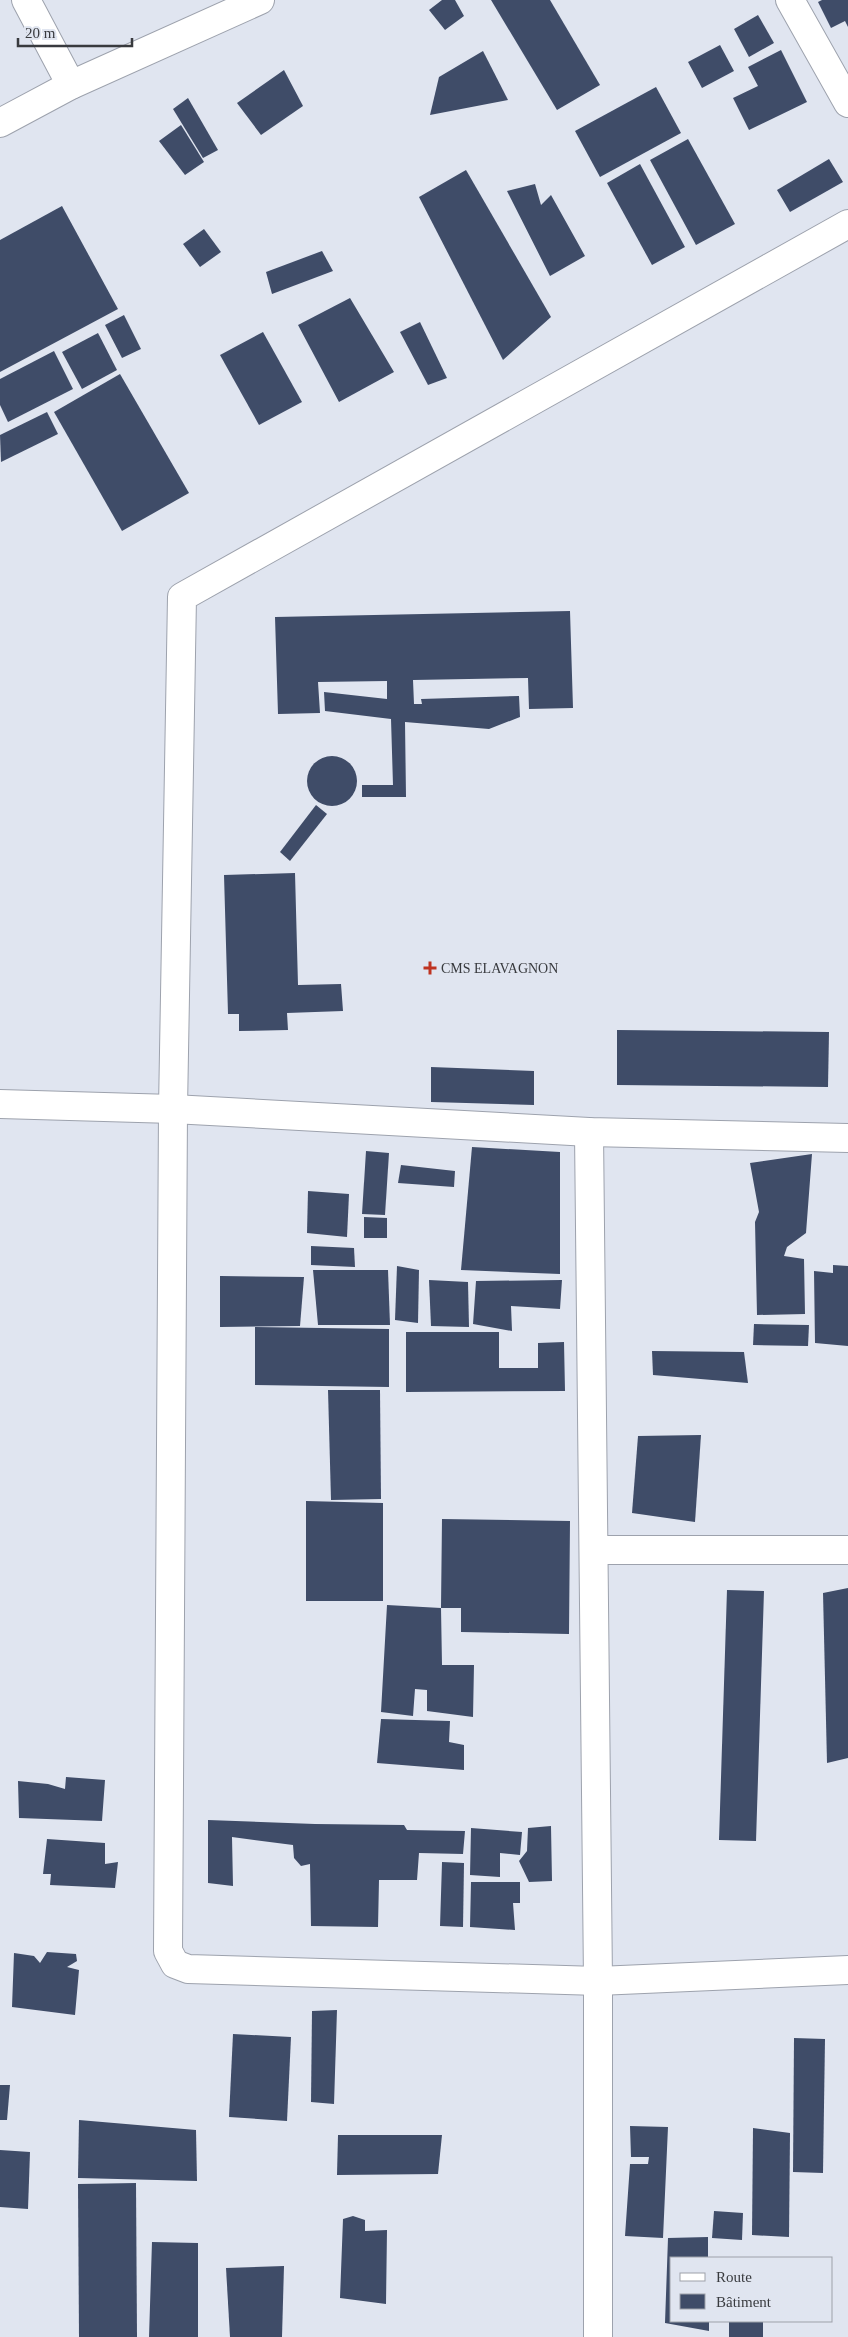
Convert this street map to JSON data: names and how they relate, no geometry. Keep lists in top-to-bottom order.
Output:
{
  "places": {
    "health": ["CMS ELAVAGNON"]
  },
  "legend": ["Route", "Bâtiment"],
  "scale_bar": "20 m"
}
